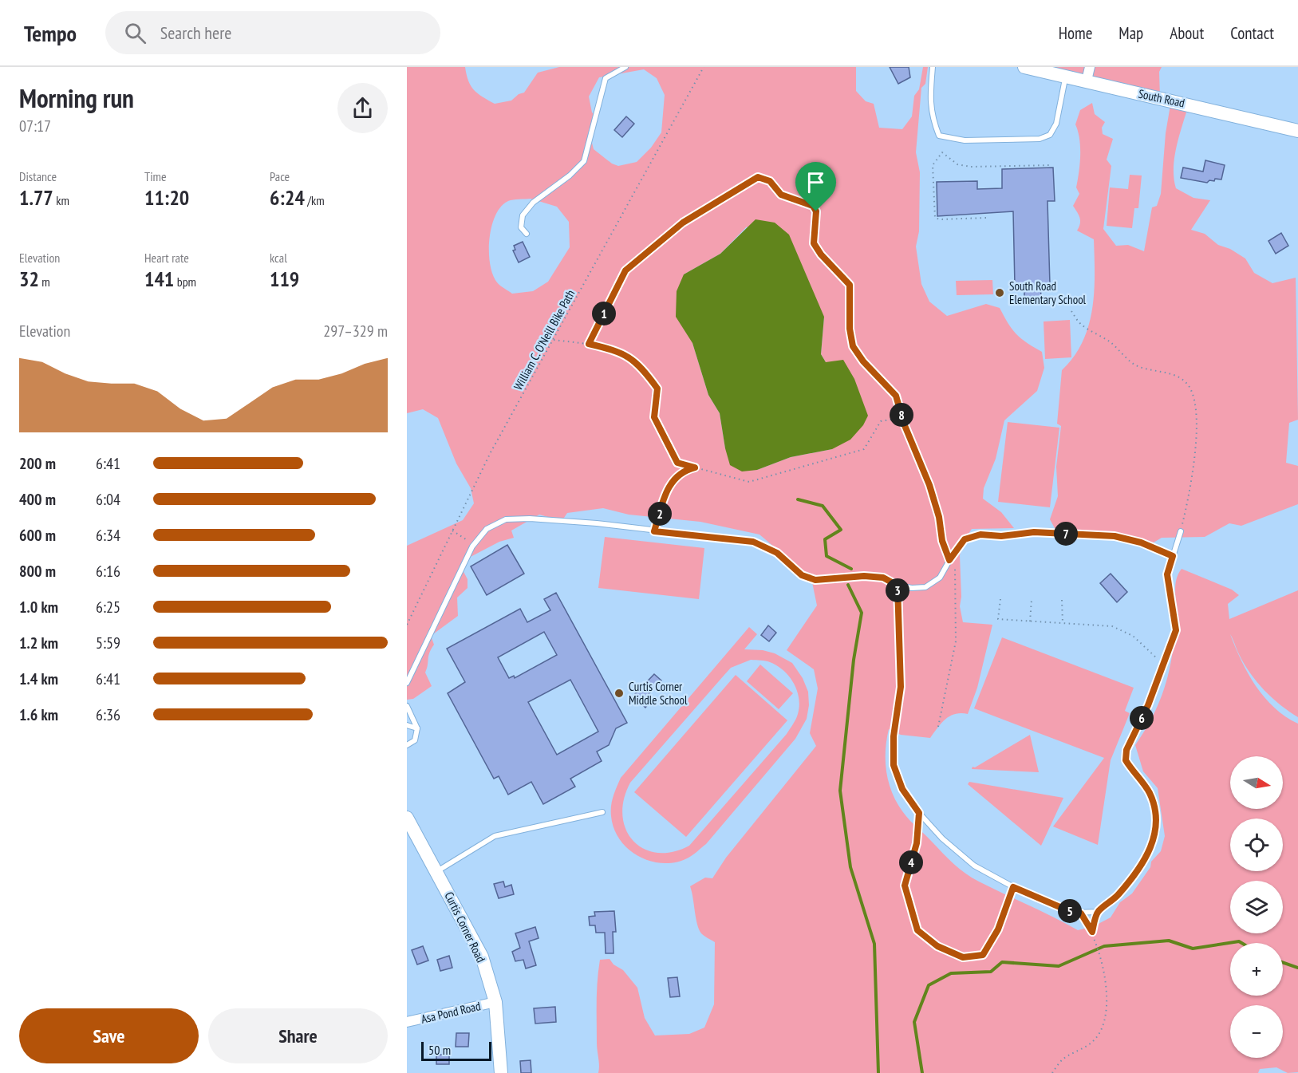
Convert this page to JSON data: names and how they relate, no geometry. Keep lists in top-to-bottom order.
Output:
{
  "streets": {
    "street": ["South Road", "Curtis Corner Road", "Asa Pond Road"],
    "path": ["William C. O'Neill Bike Path"]
  },
  "crossings": [
    ["Curtis Corner Road", "Asa Pond Road"]
  ],
  "places": ["South Road Elementary School", "Curtis Corner Middle School"],
  "scale_bar": "50 m",
  "north": "right",
  "page": {
    "header": "Tempo",
    "search": "Search here",
    "nav": [
      "Home",
      "Map",
      "About",
      "Contact"
    ],
    "heading": ["Morning run", "07:17"],
    "stats": [
      ["Distance", "1.77 km"],
      ["Time", "11:20"],
      ["Pace", "6:24 /km"],
      ["Elevation", "32 m"],
      ["Heart rate", "141 bpm"],
      ["kcal", "119"]
    ],
    "pins": [
      "1",
      "8",
      "2",
      "7",
      "3",
      "6",
      "4",
      "5"
    ],
    "chart": ["Elevation", "297–329 m"],
    "list": [
      {
        "name": "200 m",
        "note": "6:41"
      },
      {
        "name": "400 m",
        "note": "6:04"
      },
      {
        "name": "600 m",
        "note": "6:34"
      },
      {
        "name": "800 m",
        "note": "6:16"
      },
      {
        "name": "1.0 km",
        "note": "6:25"
      },
      {
        "name": "1.2 km",
        "note": "5:59"
      },
      {
        "name": "1.4 km",
        "note": "6:41"
      },
      {
        "name": "1.6 km",
        "note": "6:36"
      }
    ],
    "map_buttons": ["+", "−"],
    "buttons": ["Save", "Share"],
    "scale": "50 m"
  }
}
